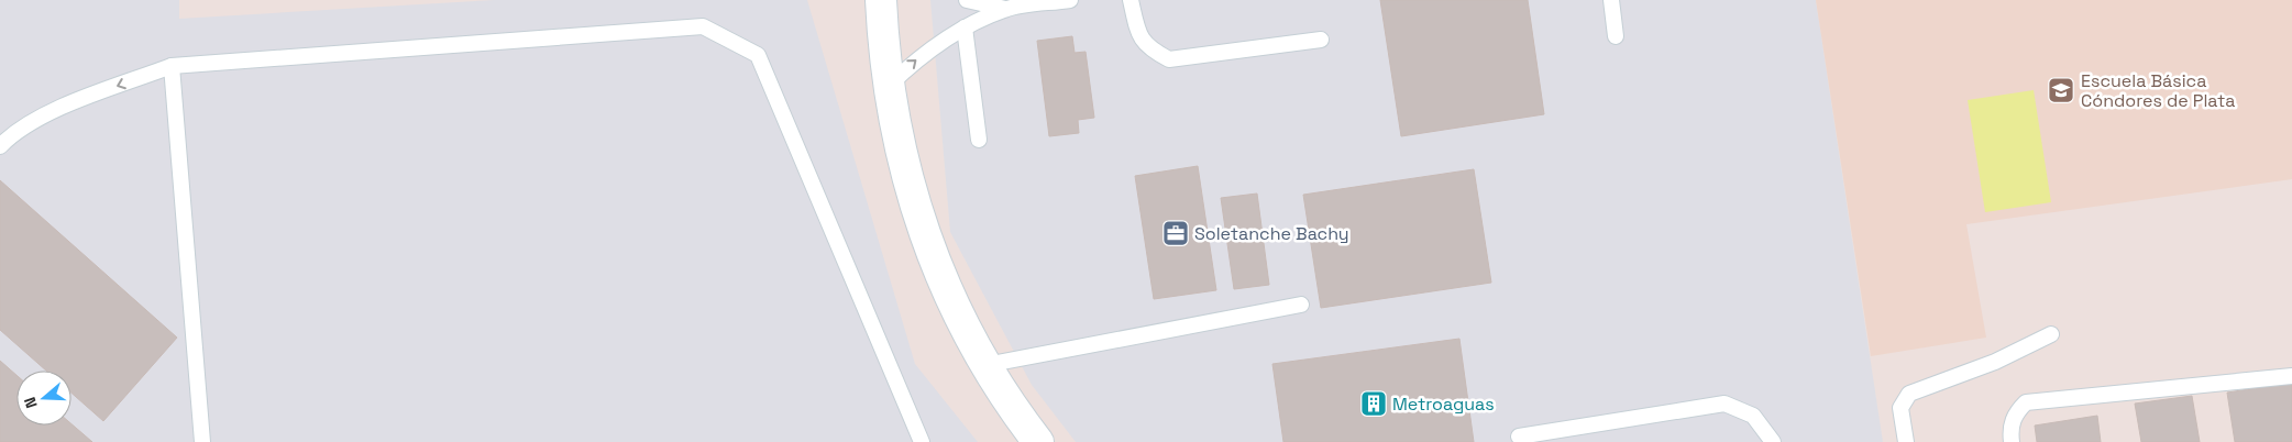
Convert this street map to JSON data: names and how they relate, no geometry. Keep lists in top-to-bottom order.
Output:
{
  "places": {
    "school or university": ["Escuela Básica Cóndores de Plata"],
    "office": ["Soletanche Bachy"],
    "building": ["Metroaguas"]
  },
  "north": "left"
}
